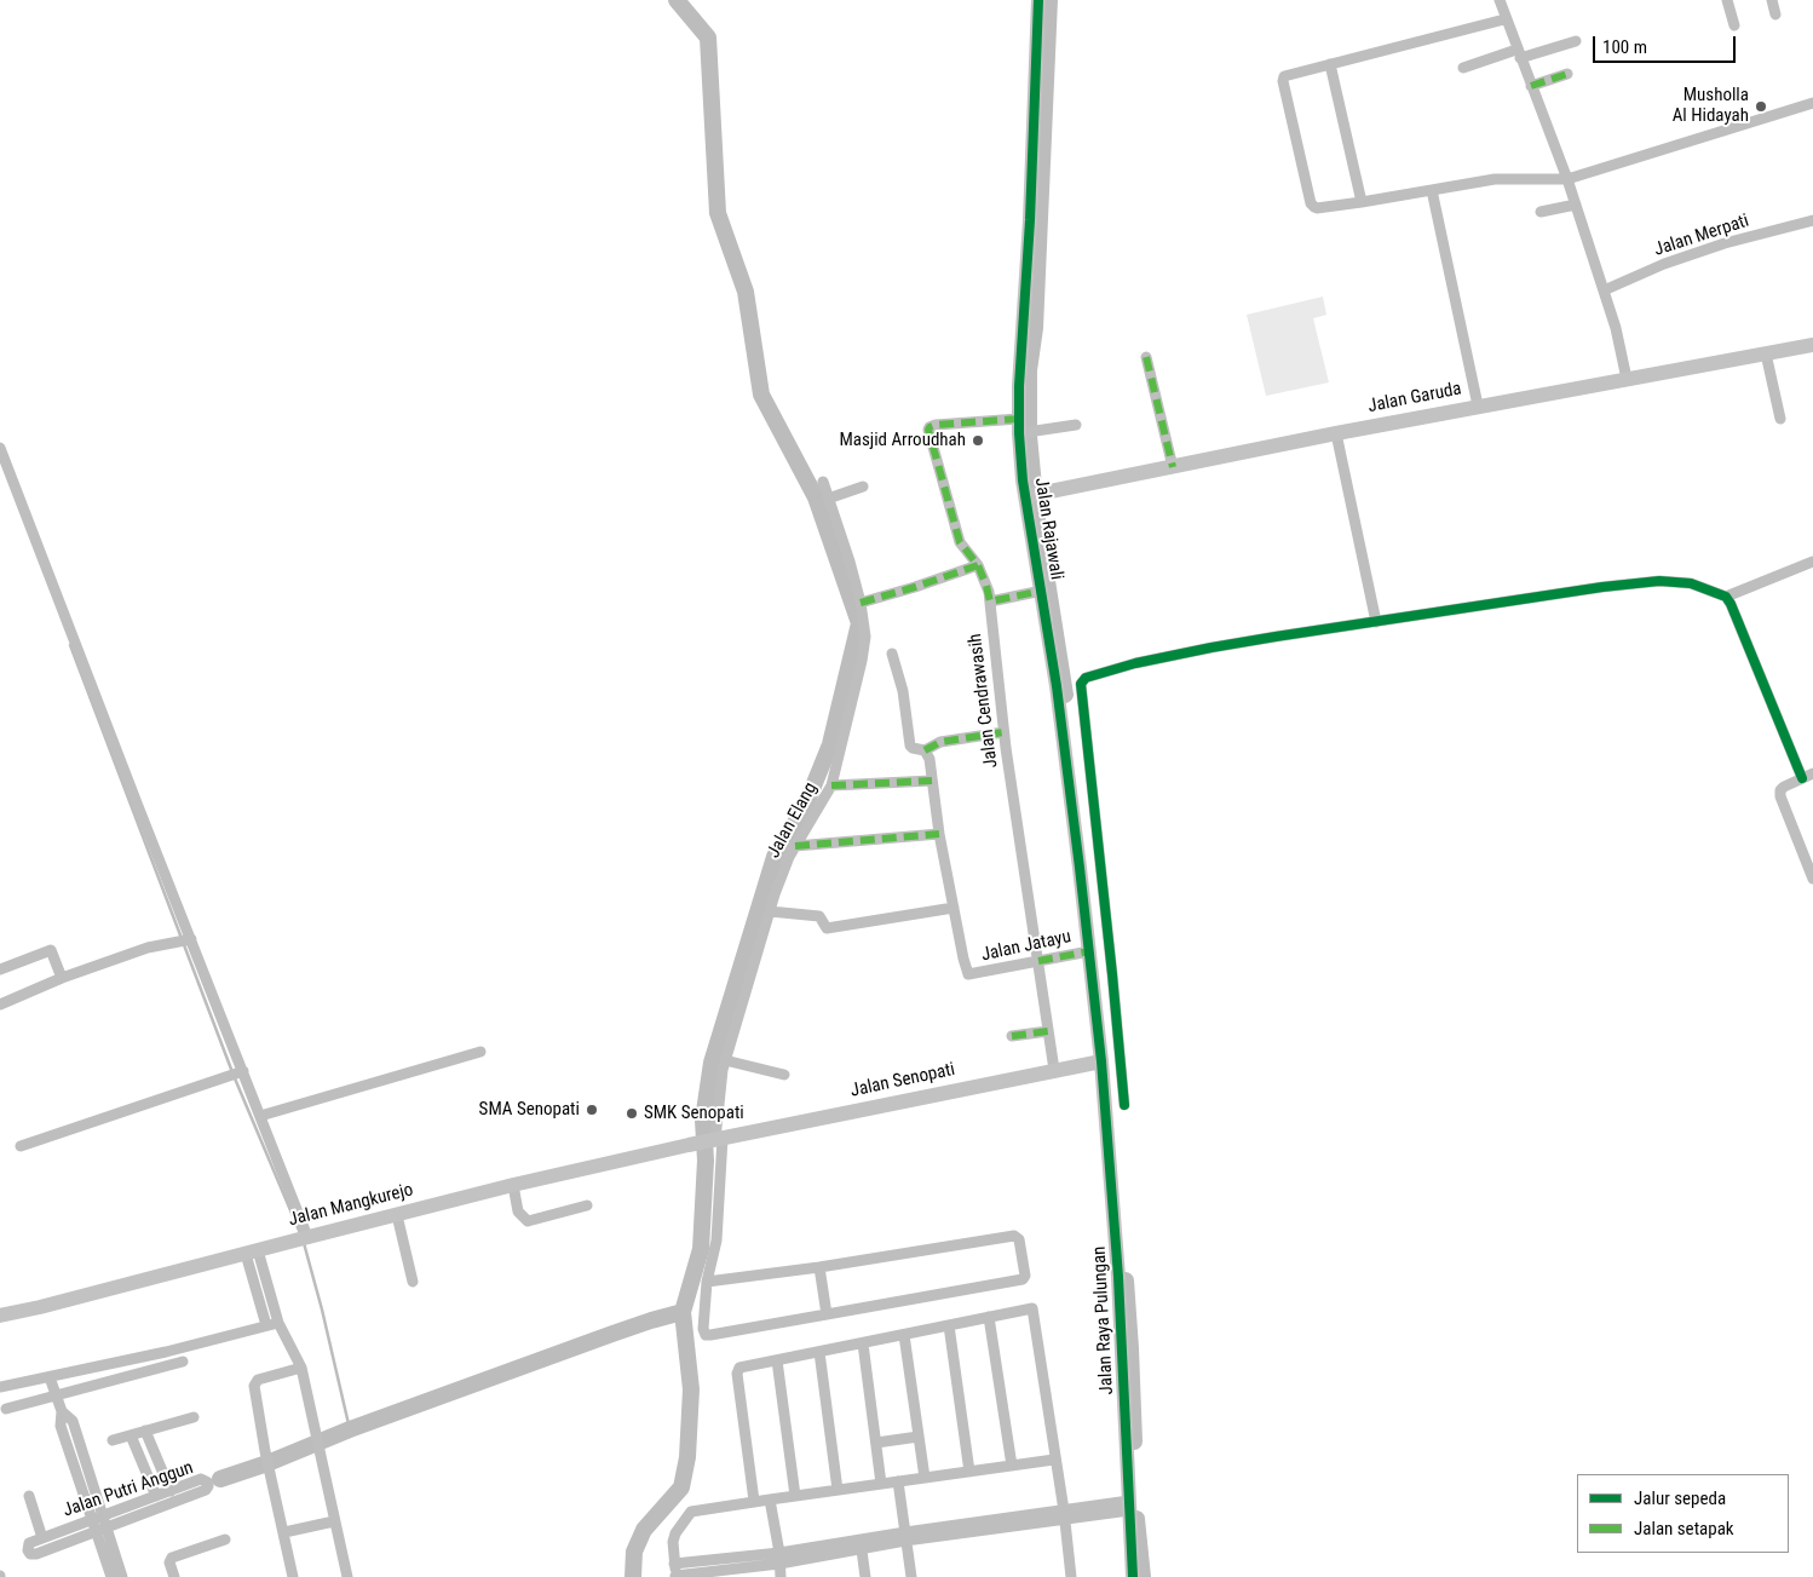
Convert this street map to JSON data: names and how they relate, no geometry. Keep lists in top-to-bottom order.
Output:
{
  "streets": {
    "street": [
      "Jalan Merpati",
      "Jalan Garuda",
      "Jalan Rajawali",
      "Jalan Cendrawasih",
      "Jalan Elang",
      "Jalan Jatayu",
      "Jalan Senopati",
      "Jalan Mangkurejo",
      "Jalan Raya Pulungan",
      "Jalan Putri Anggun"
    ]
  },
  "crossings": [
    ["Jalan Garuda", "Jalan Rajawali"],
    ["Jalan Rajawali", "Jalan Cendrawasih"],
    ["Jalan Rajawali", "Jalan Jatayu"],
    ["Jalan Rajawali", "Jalan Senopati"],
    ["Jalan Rajawali", "Jalan Raya Pulungan"],
    ["Jalan Cendrawasih", "Jalan Jatayu"],
    ["Jalan Cendrawasih", "Jalan Senopati"],
    ["Jalan Elang", "Jalan Senopati"],
    ["Jalan Elang", "Jalan Mangkurejo"],
    ["Jalan Senopati", "Jalan Mangkurejo"],
    ["Jalan Senopati", "Jalan Raya Pulungan"]
  ],
  "places": [
    "Musholla Al Hidayah",
    "Masjid Arroudhah",
    "SMA Senopati",
    "SMK Senopati"
  ],
  "legend": ["Jalur sepeda", "Jalan setapak"],
  "scale_bar": "100 m"
}
